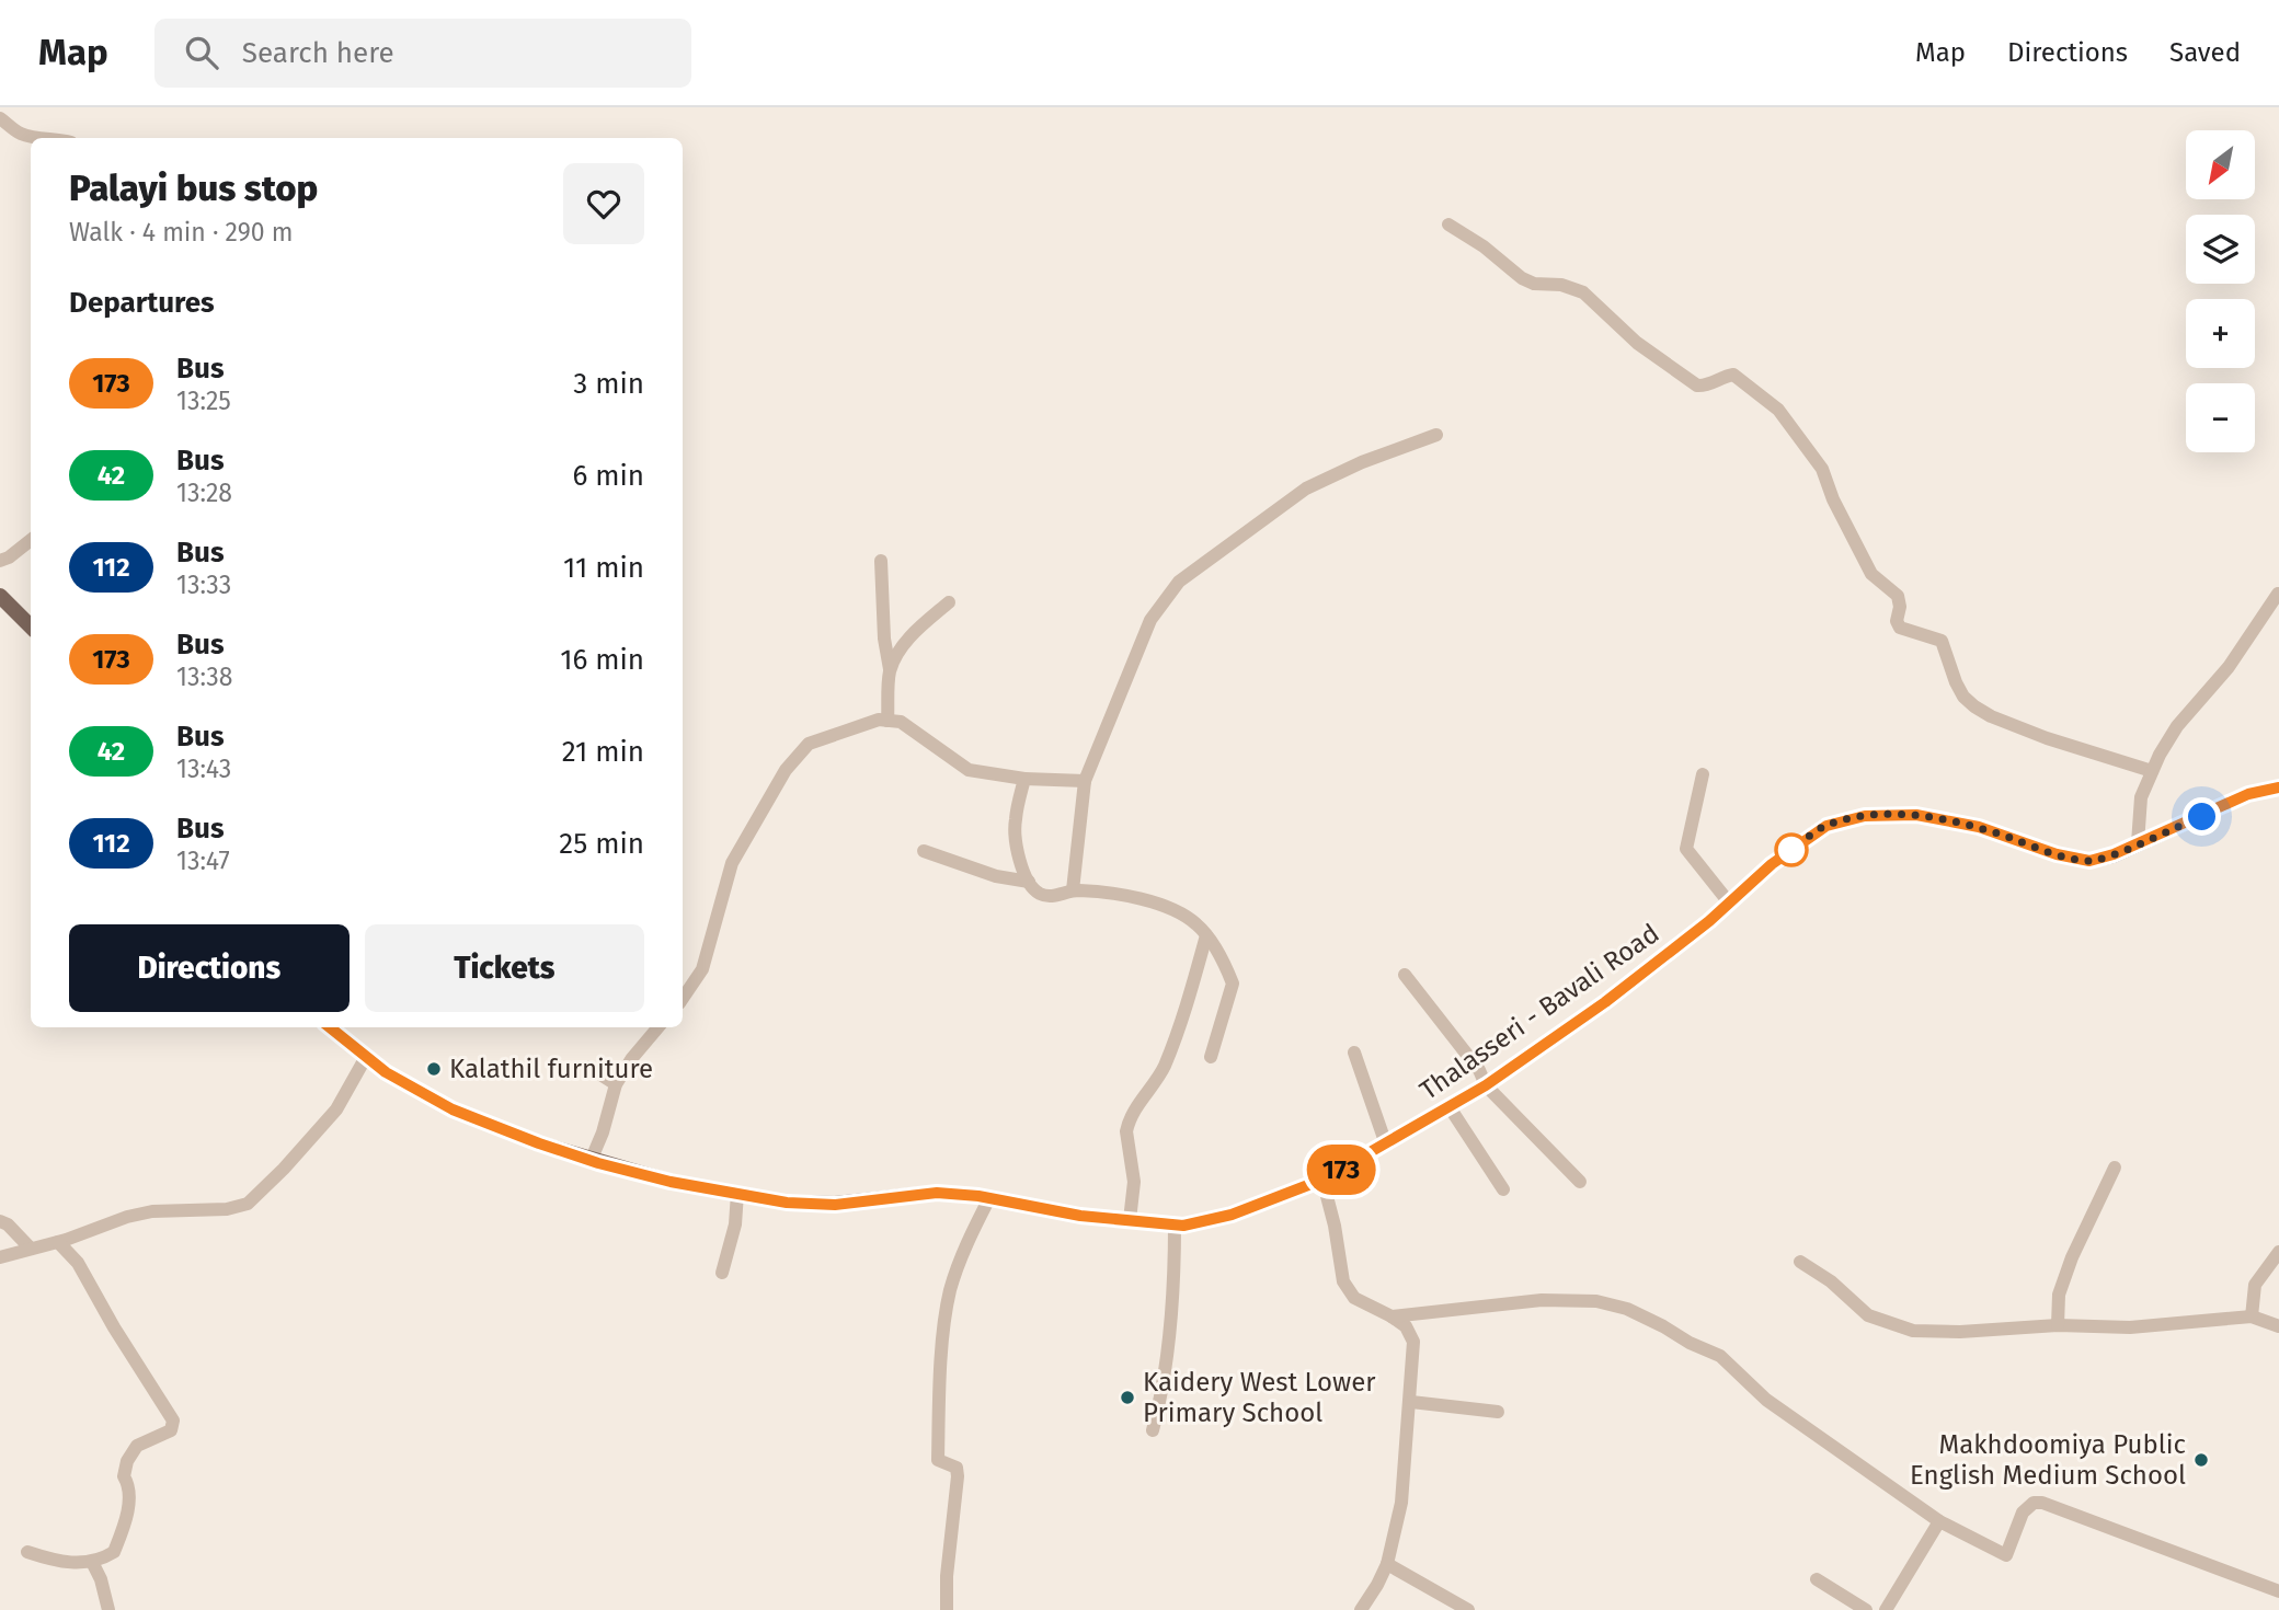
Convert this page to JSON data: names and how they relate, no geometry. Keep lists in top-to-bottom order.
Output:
{
  "streets": {
    "main road": ["Thalasseri - Bavali Road"]
  },
  "places": ["Kalathil furniture", "Kaidery West Lower Primary School", "Makhdoomiya Public English Medium School"],
  "lines": ["bus line 173"],
  "north": "bottom left",
  "page": {
    "header": "Map",
    "search": "Search here",
    "nav": ["Map", "Directions", "Saved"],
    "on_map": "173",
    "map_buttons": ["+", "−"],
    "heading": [
      ["Palayi bus stop", "Walk · 4 min · 290 m"],
      "Departures"
    ],
    "list": [
      {
        "mark": "173",
        "name": "Bus",
        "note": "13:25",
        "value": "3 min"
      },
      {
        "mark": "42",
        "name": "Bus",
        "note": "13:28",
        "value": "6 min"
      },
      {
        "mark": "112",
        "name": "Bus",
        "note": "13:33",
        "value": "11 min"
      },
      {
        "mark": "173",
        "name": "Bus",
        "note": "13:38",
        "value": "16 min"
      },
      {
        "mark": "42",
        "name": "Bus",
        "note": "13:43",
        "value": "21 min"
      },
      {
        "mark": "112",
        "name": "Bus",
        "note": "13:47",
        "value": "25 min"
      }
    ],
    "buttons": ["Directions", "Tickets"]
  }
}
